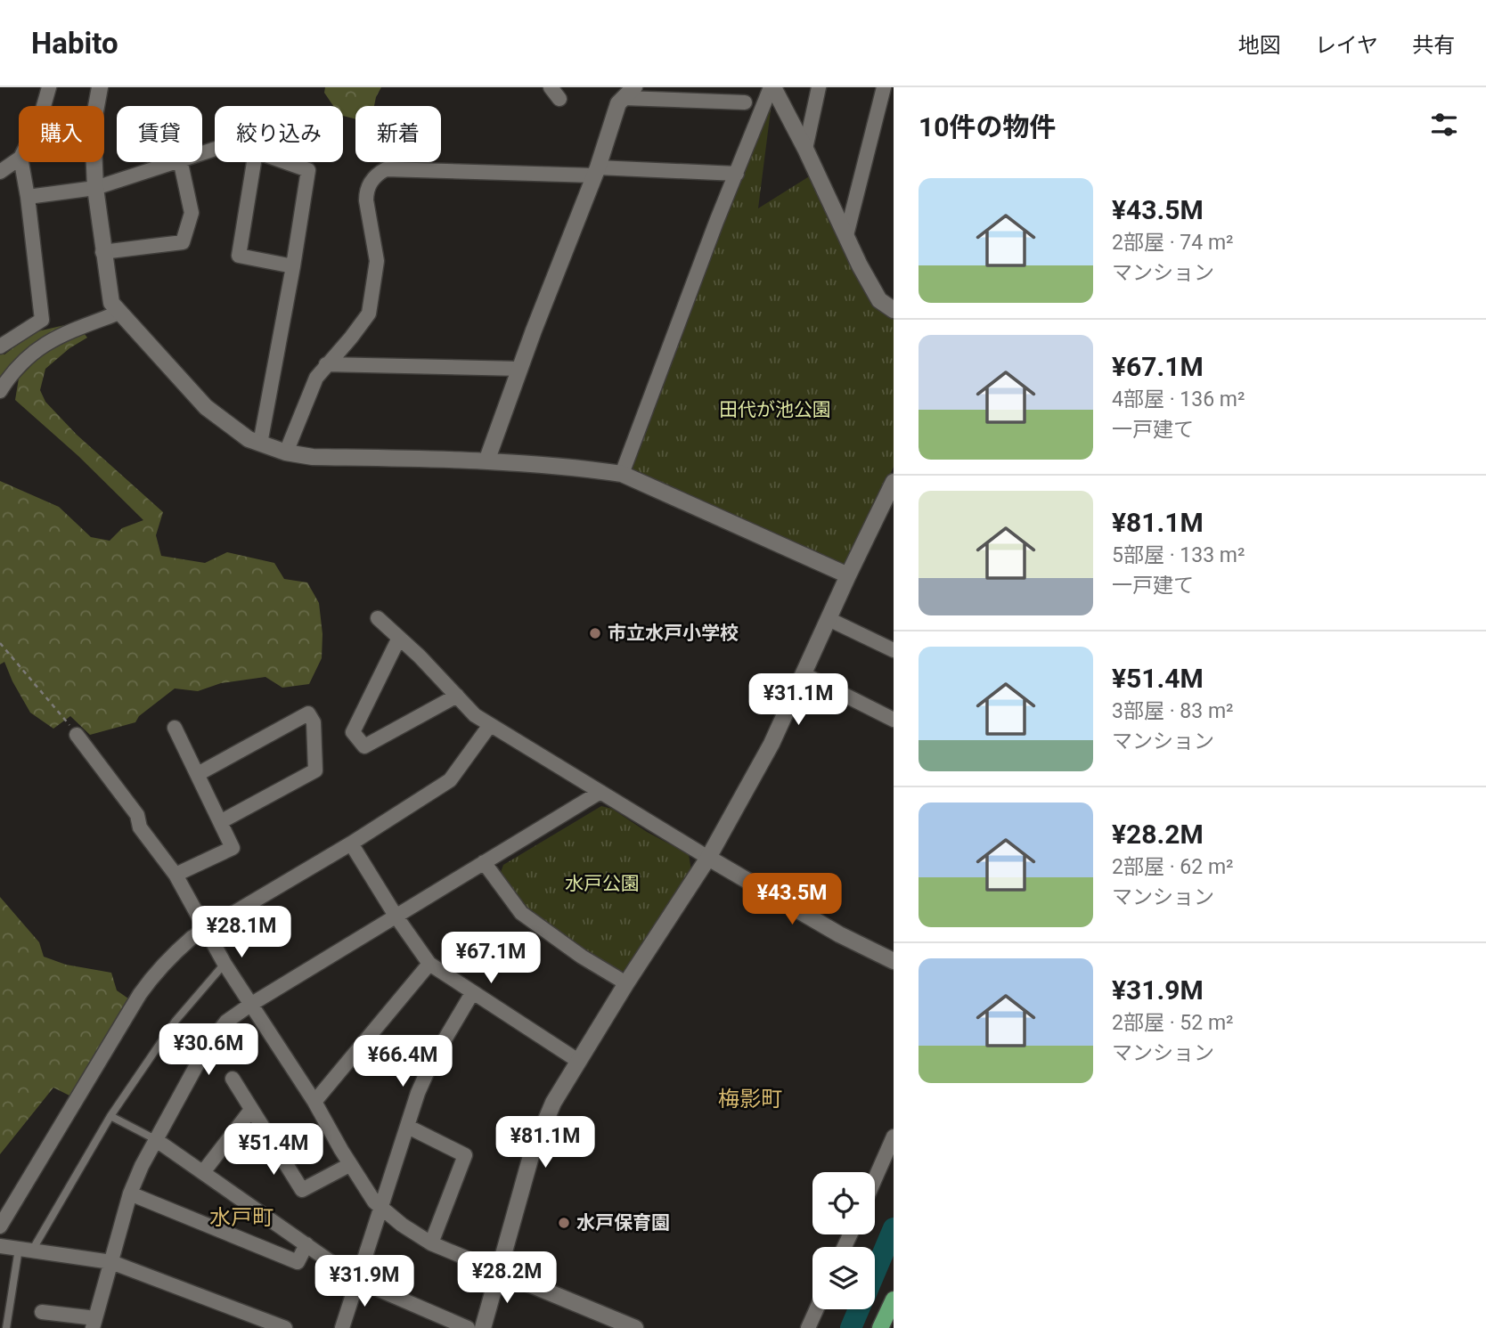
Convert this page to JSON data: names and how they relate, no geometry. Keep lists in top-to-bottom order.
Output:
{
  "districts": ["梅影町", "水戸町"],
  "parks": ["田代が池公園", "水戸公園"],
  "places": ["市立水戸小学校", "水戸保育園"],
  "page": {
    "header": "Habito",
    "nav": ["地図", "レイヤ", "共有"],
    "heading": "10件の物件",
    "chip": [
      "購入",
      "賃貸",
      "絞り込み",
      "新着"
    ],
    "list": [
      {
        "name": "¥43.5M",
        "note": "2部屋 · 74 m² · マンション"
      },
      {
        "name": "¥67.1M",
        "note": "4部屋 · 136 m² · 一戸建て"
      },
      {
        "name": "¥81.1M",
        "note": "5部屋 · 133 m² · 一戸建て"
      },
      {
        "name": "¥51.4M",
        "note": "3部屋 · 83 m² · マンション"
      },
      {
        "name": "¥28.2M",
        "note": "2部屋 · 62 m² · マンション"
      },
      {
        "name": "¥31.9M",
        "note": "2部屋 · 52 m² · マンション"
      }
    ],
    "price": [
      "¥31.1M",
      "¥43.5M",
      "¥28.1M",
      "¥67.1M",
      "¥30.6M",
      "¥66.4M",
      "¥81.1M",
      "¥51.4M",
      "¥28.2M",
      "¥31.9M"
    ]
  }
}
